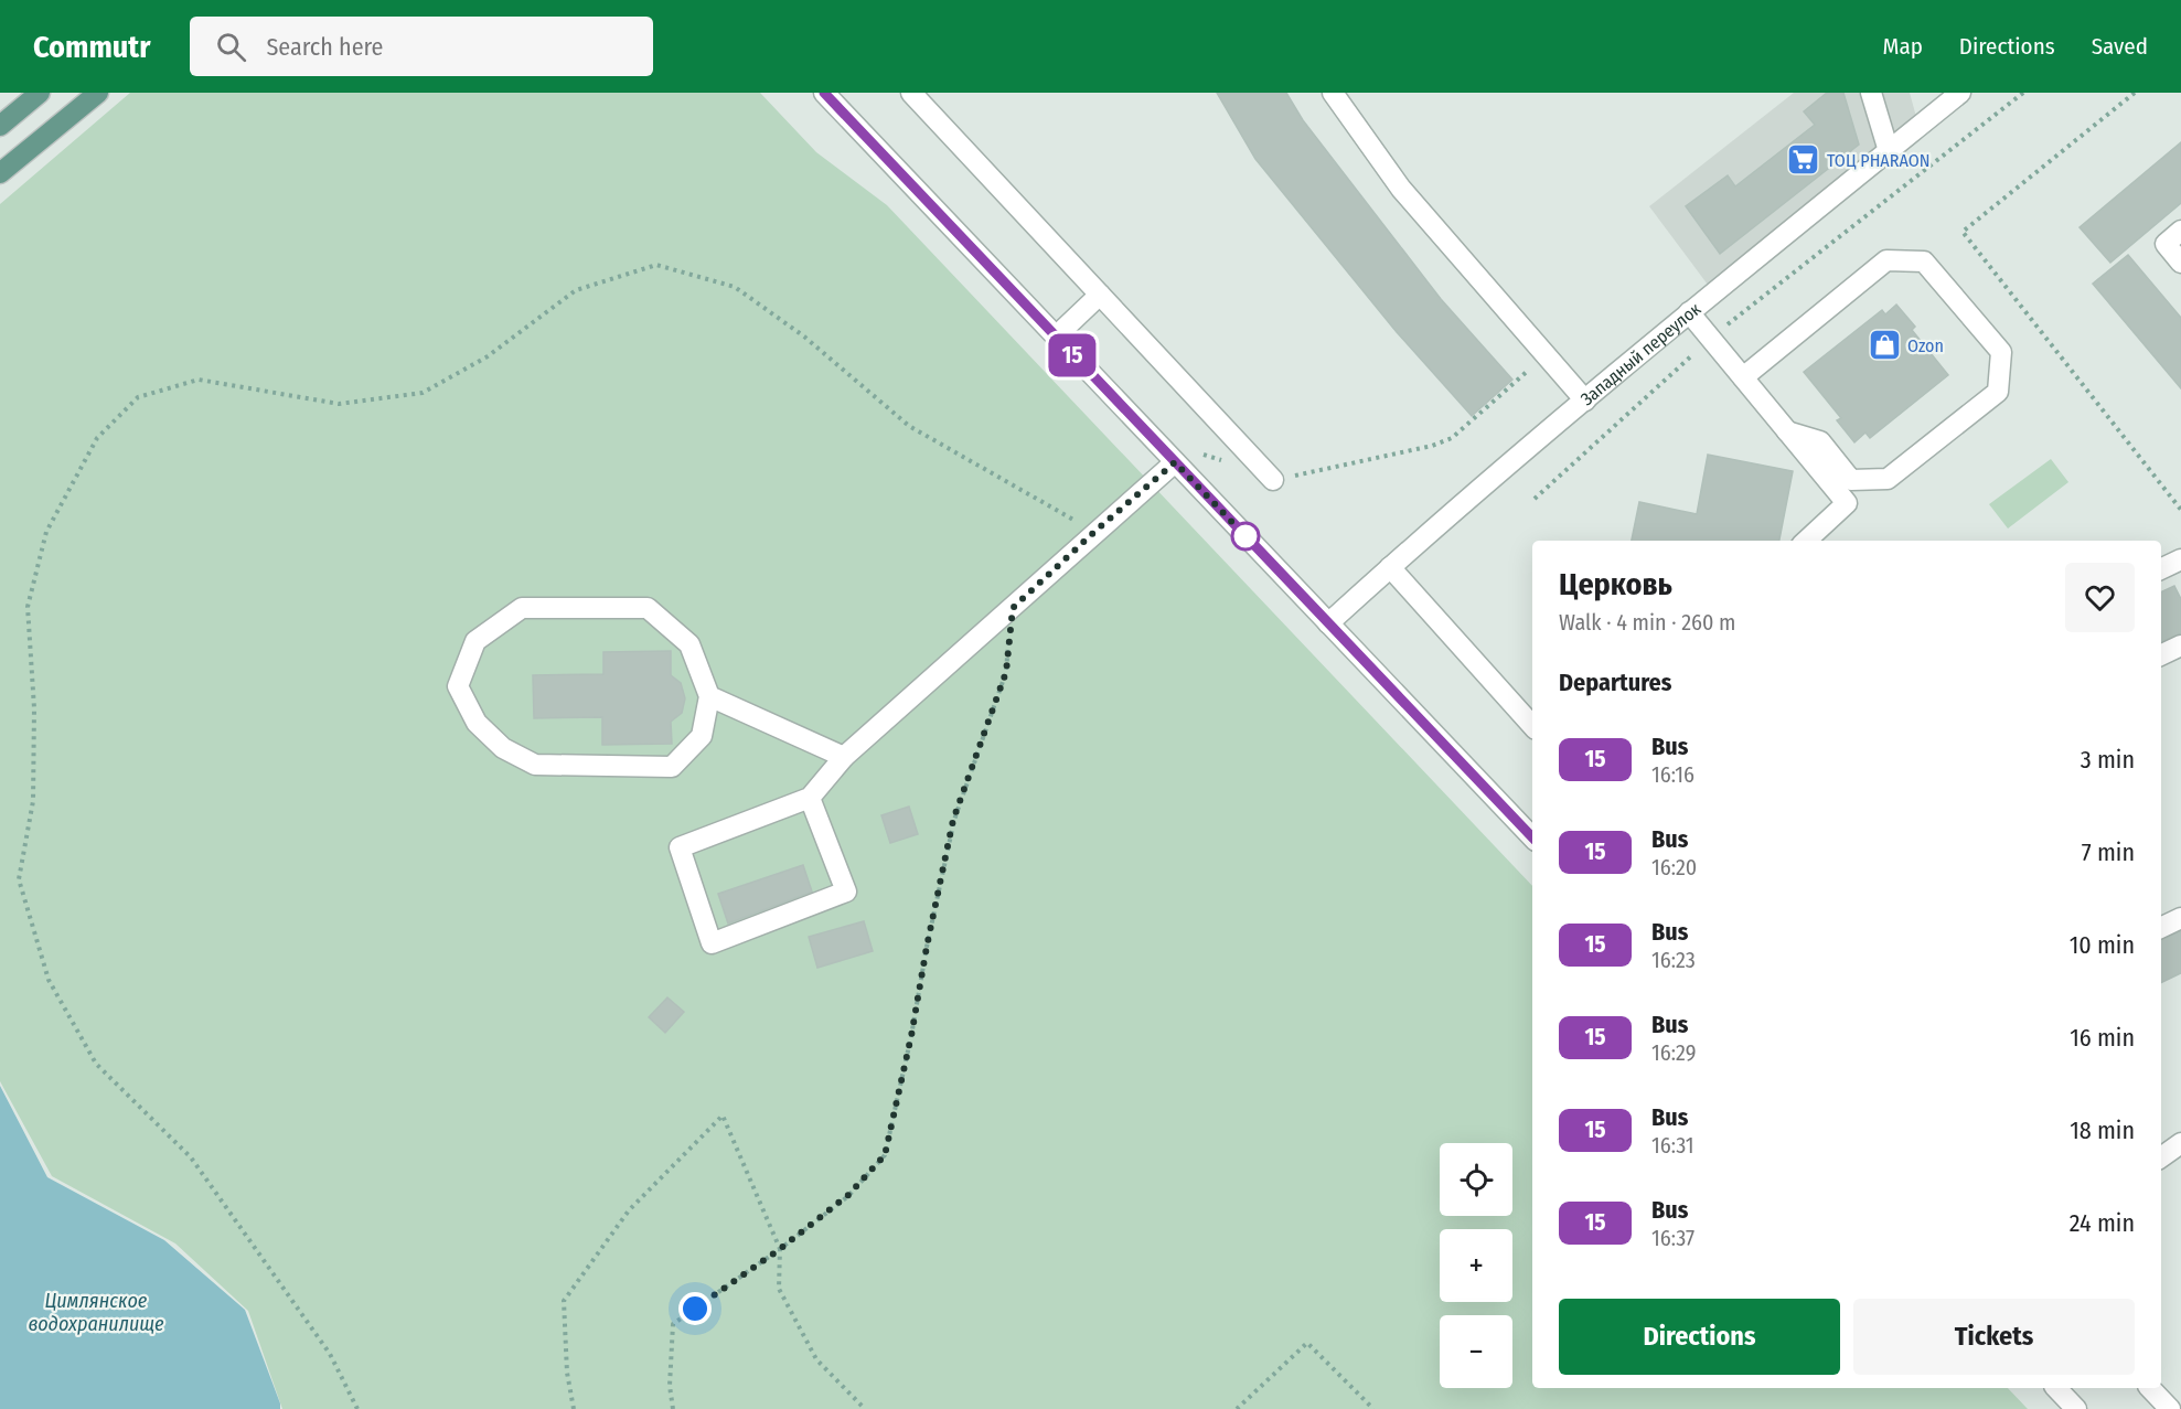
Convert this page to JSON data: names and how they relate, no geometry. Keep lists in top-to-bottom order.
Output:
{
  "streets": {
    "street": ["Западный переулок"]
  },
  "water": ["Цимлянское водохранилище"],
  "places": {
    "supermarket": ["ТОЦ PHARAON"],
    "shop": ["Ozon"]
  },
  "lines": ["bus line 15"],
  "page": {
    "header": "Commutr",
    "search": "Search here",
    "nav": ["Map", "Directions", "Saved"],
    "on_map": "15",
    "heading": [
      ["Церковь", "Walk · 4 min · 260 m"],
      "Departures"
    ],
    "list": [
      {
        "mark": "15",
        "name": "Bus",
        "note": "16:16",
        "value": "3 min"
      },
      {
        "mark": "15",
        "name": "Bus",
        "note": "16:20",
        "value": "7 min"
      },
      {
        "mark": "15",
        "name": "Bus",
        "note": "16:23",
        "value": "10 min"
      },
      {
        "mark": "15",
        "name": "Bus",
        "note": "16:29",
        "value": "16 min"
      },
      {
        "mark": "15",
        "name": "Bus",
        "note": "16:31",
        "value": "18 min"
      },
      {
        "mark": "15",
        "name": "Bus",
        "note": "16:37",
        "value": "24 min"
      }
    ],
    "map_buttons": ["+", "−"],
    "buttons": ["Directions", "Tickets"]
  }
}
